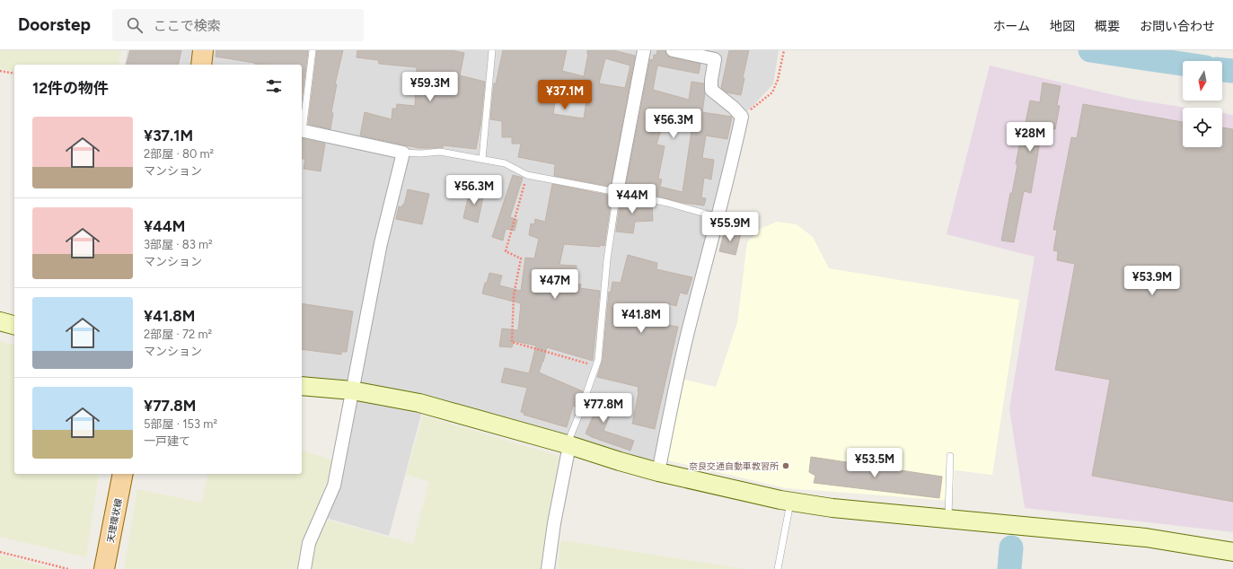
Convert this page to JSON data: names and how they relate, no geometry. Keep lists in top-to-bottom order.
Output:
{
  "streets": {
    "main road": ["天理環状線"]
  },
  "places": ["奈良交通自動車教習所"],
  "north": "bottom",
  "page": {
    "header": "Doorstep",
    "search": "ここで検索",
    "nav": [
      "ホーム",
      "地図",
      "概要",
      "お問い合わせ"
    ],
    "heading": "12件の物件",
    "price": [
      "¥59.3M",
      "¥37.1M",
      "¥56.3M",
      "¥28M",
      "¥56.3M",
      "¥44M",
      "¥55.9M",
      "¥53.9M",
      "¥47M",
      "¥41.8M",
      "¥77.8M",
      "¥53.5M"
    ],
    "list": [
      {
        "name": "¥37.1M",
        "note": "2部屋 · 80 m² · マンション"
      },
      {
        "name": "¥44M",
        "note": "3部屋 · 83 m² · マンション"
      },
      {
        "name": "¥41.8M",
        "note": "2部屋 · 72 m² · マンション"
      },
      {
        "name": "¥77.8M",
        "note": "5部屋 · 153 m² · 一戸建て"
      }
    ]
  }
}
